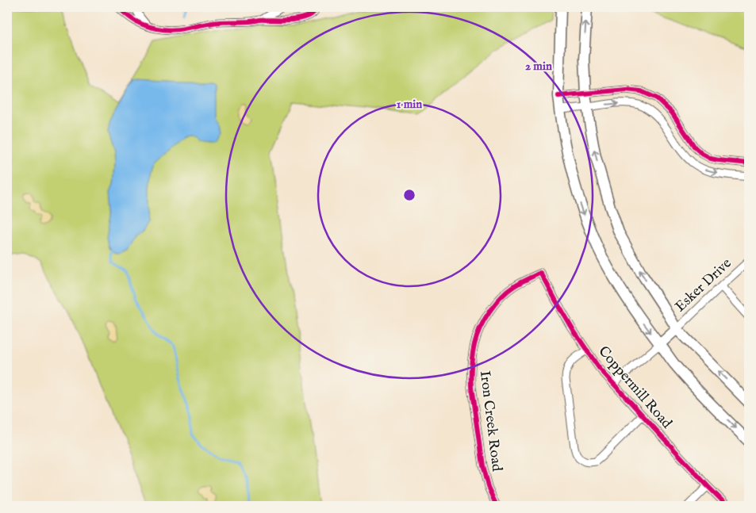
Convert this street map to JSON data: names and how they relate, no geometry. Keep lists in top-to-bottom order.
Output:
{
  "streets": {
    "street": ["Esker Drive", "Coppermill Road", "Iron Creek Road"]
  },
  "crossings": [
    ["Coppermill Road", "Iron Creek Road"]
  ],
  "rings": ["2 min", "1 min"]
}
